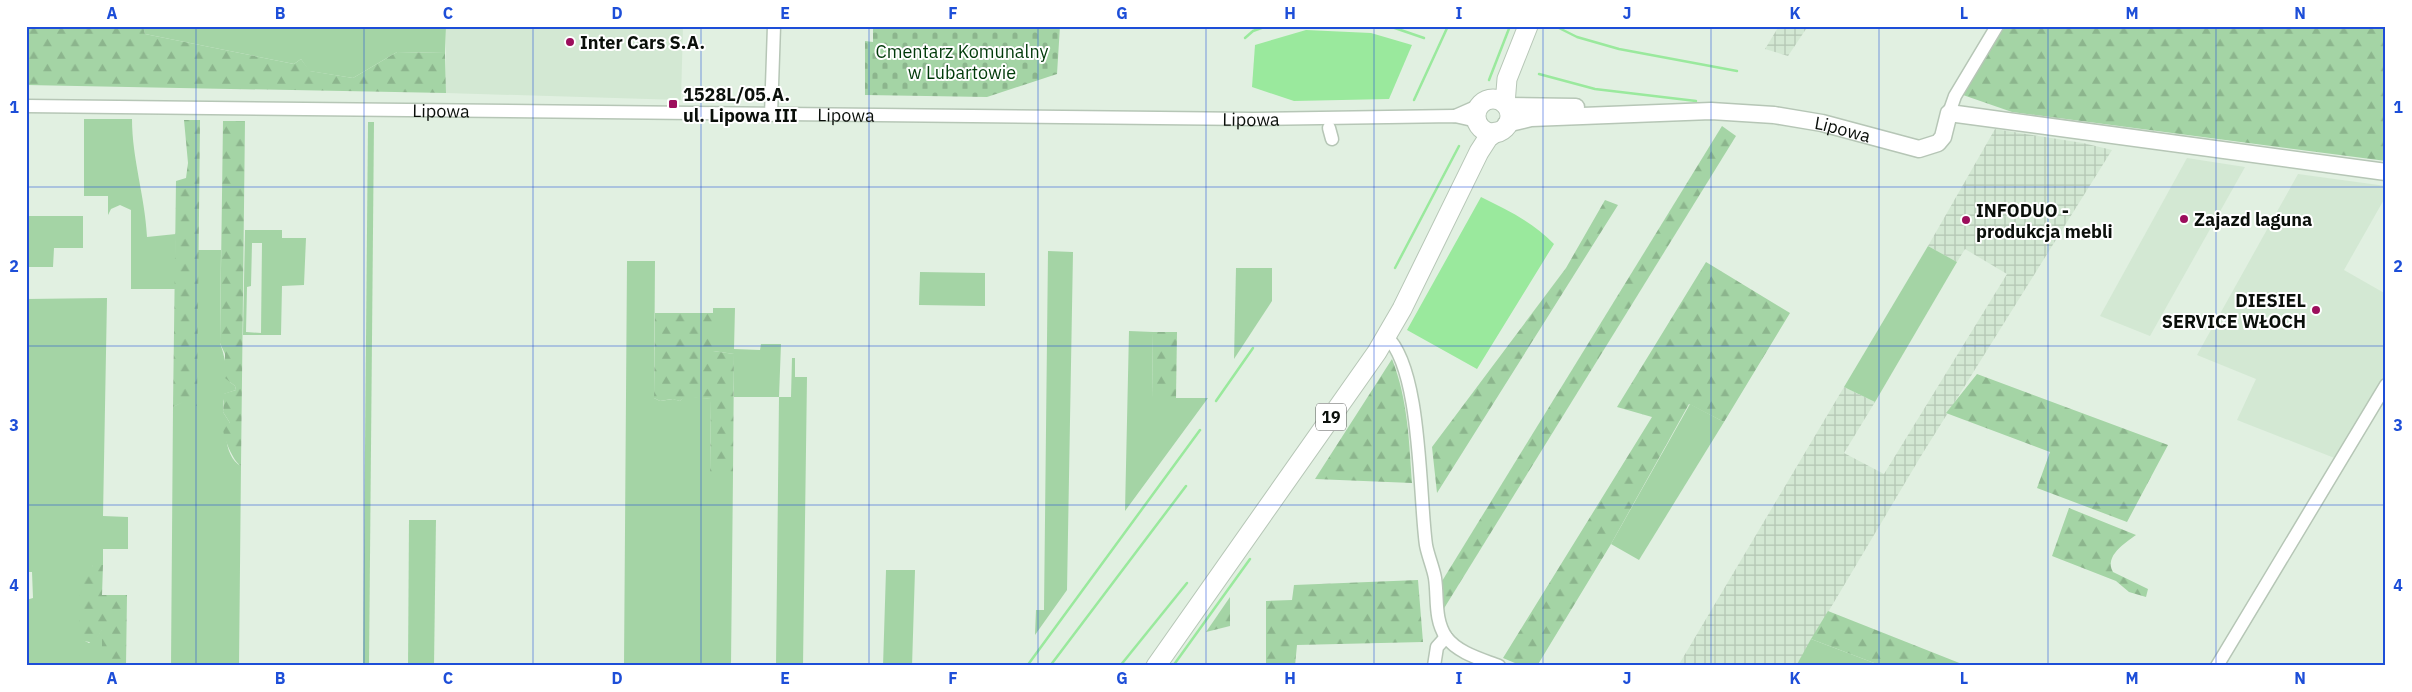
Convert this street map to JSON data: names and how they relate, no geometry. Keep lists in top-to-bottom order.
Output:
{
  "streets": {
    "highway": ["19"],
    "main road": ["Lipowa"]
  },
  "crossings": [
    ["Lipowa", "19"]
  ],
  "parks": ["Cmentarz Komunalny w Lubartowie"],
  "places": {
    "other": [
      "Inter Cars S.A.",
      "Zajazd laguna",
      "INFODUO - produkcja mebli",
      "DIESIEL SERVICE WŁOCH"
    ],
    "transit": ["1528L/05.A. ul. Lipowa III"]
  },
  "grid": {
    "columns": [
      "A",
      "B",
      "C",
      "D",
      "E",
      "F",
      "G",
      "H",
      "I",
      "J",
      "K",
      "L",
      "M",
      "N"
    ],
    "rows": [
      "1",
      "2",
      "3",
      "4"
    ]
  }
}
